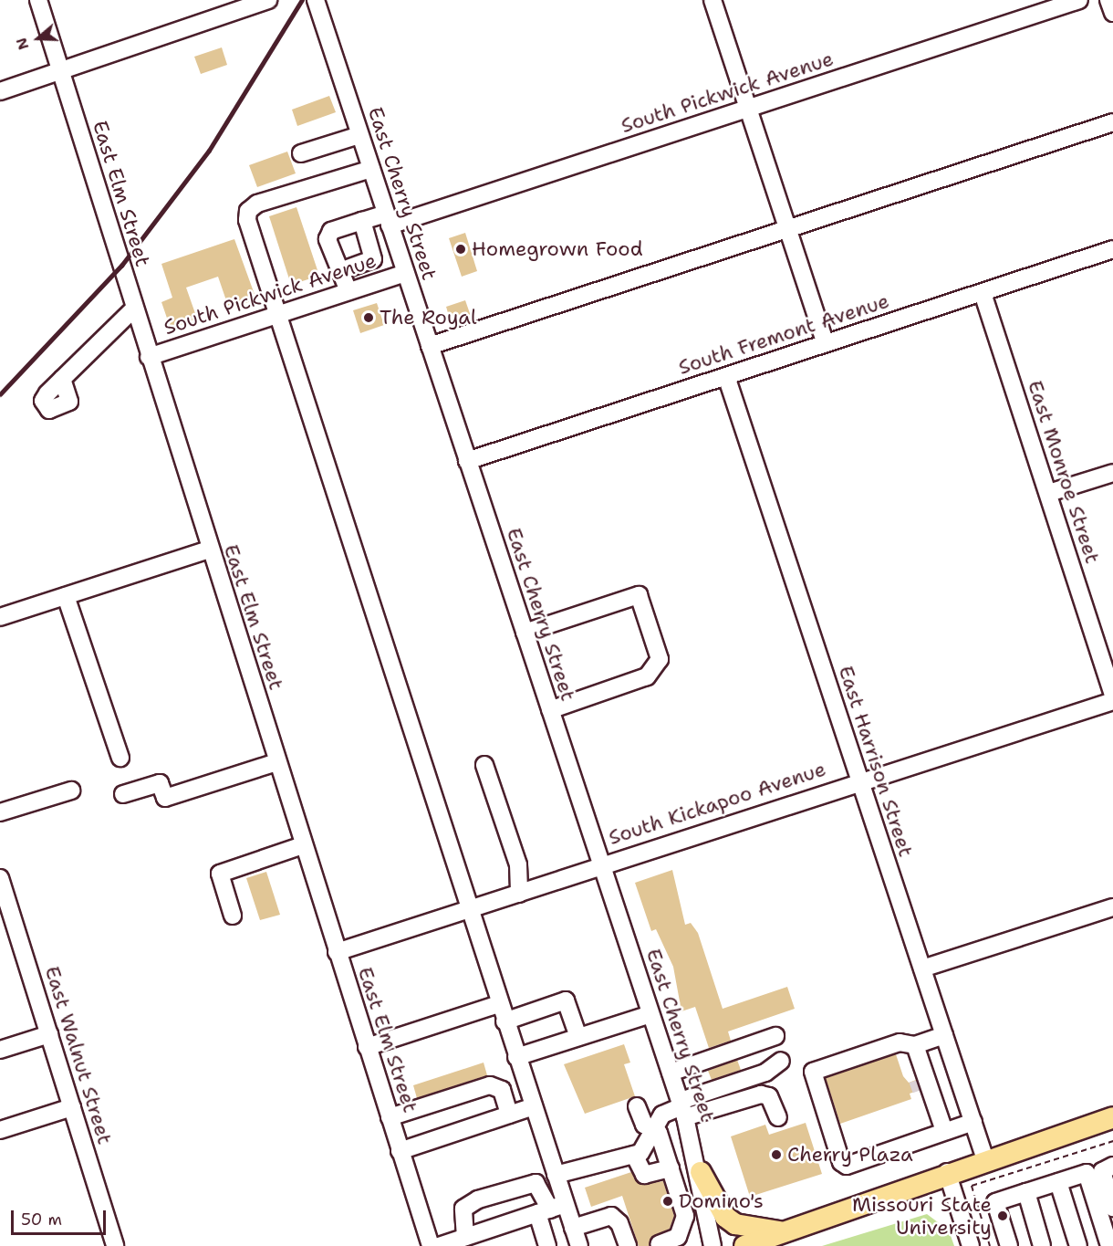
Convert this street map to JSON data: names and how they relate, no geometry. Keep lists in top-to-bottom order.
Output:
{
  "streets": {
    "street": [
      "South Pickwick Avenue",
      "East Elm Street",
      "East Cherry Street",
      "South Fremont Avenue",
      "East Monroe Street",
      "East Harrison Street",
      "South Kickapoo Avenue",
      "East Walnut Street"
    ]
  },
  "crossings": [
    ["South Pickwick Avenue", "East Elm Street"],
    ["South Pickwick Avenue", "East Cherry Street"],
    ["East Elm Street", "South Kickapoo Avenue"],
    ["East Cherry Street", "South Fremont Avenue"],
    ["East Cherry Street", "South Kickapoo Avenue"],
    ["South Fremont Avenue", "East Monroe Street"],
    ["South Fremont Avenue", "East Harrison Street"],
    ["East Harrison Street", "South Kickapoo Avenue"]
  ],
  "places": [
    "Homegrown Food",
    "The Royal",
    "Cherry Plaza",
    "Domino's",
    "Missouri State University"
  ],
  "scale_bar": "50 m",
  "north": "left"
}
